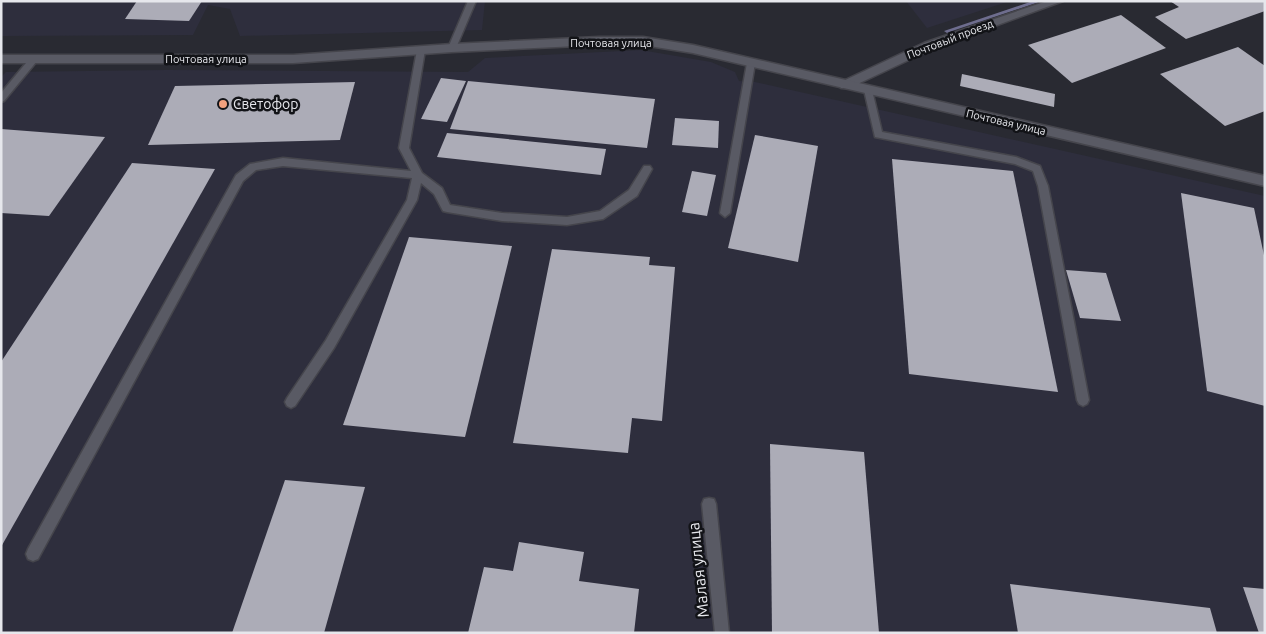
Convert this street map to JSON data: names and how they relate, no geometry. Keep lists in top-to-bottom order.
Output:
{
  "streets": {
    "street": ["Почтовый проезд", "Почтовая улица"],
    "lane": ["Малая улица"]
  },
  "crossings": [
    ["Почтовый проезд", "Почтовая улица"]
  ],
  "places": ["Светофор"]
}
